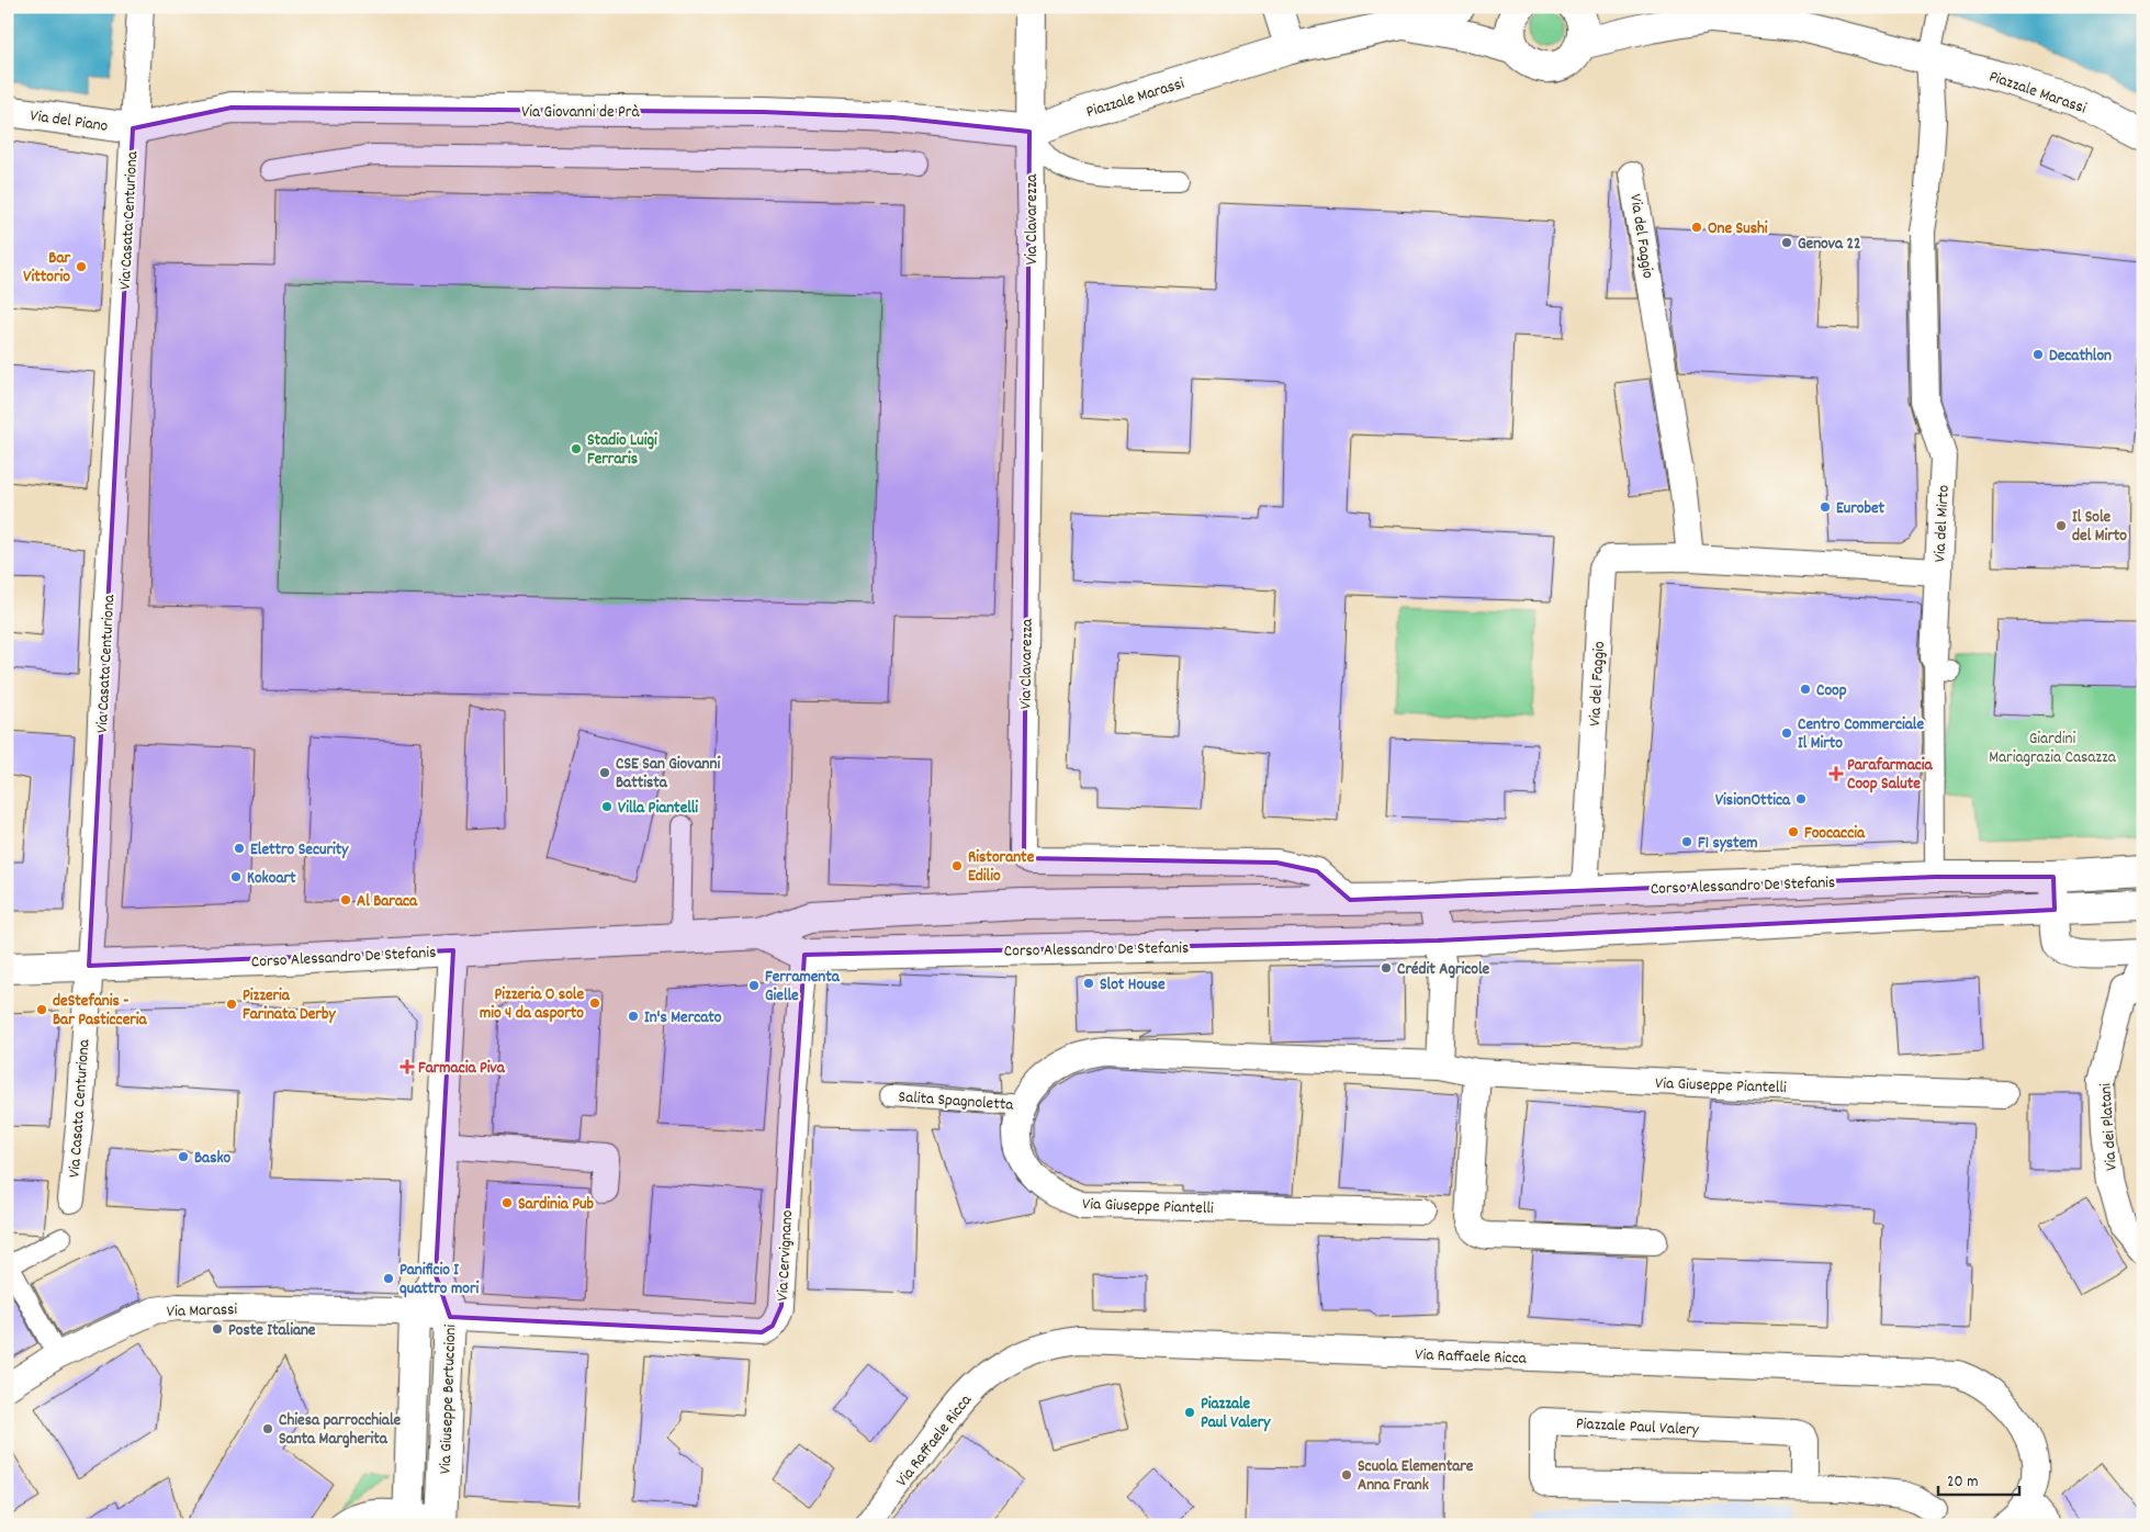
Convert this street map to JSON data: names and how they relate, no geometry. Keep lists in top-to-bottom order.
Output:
{
  "streets": {
    "main road": [
      "Piazzale Marassi",
      "Via Giovanni de Prà",
      "Via del Piano",
      "Corso Alessandro De Stefanis",
      "Via Giuseppe Bertuccioni"
    ],
    "street": [
      "Via Clavarezza",
      "Via Casata Centuriona",
      "Via del Faggio",
      "Via del Mirto",
      "Via Giuseppe Piantelli",
      "Salita Spagnoletta",
      "Via dei Platani",
      "Via Cervignano",
      "Via Marassi",
      "Via Raffaele Ricca",
      "Piazzale Paul Valery"
    ]
  },
  "crossings": [
    ["Piazzale Marassi", "Via Giovanni de Prà"],
    ["Piazzale Marassi", "Via Clavarezza"],
    ["Piazzale Marassi", "Via del Mirto"],
    ["Via Giovanni de Prà", "Via del Piano"],
    ["Via Giovanni de Prà", "Via Clavarezza"],
    ["Via Giovanni de Prà", "Via Casata Centuriona"],
    ["Via del Piano", "Via Casata Centuriona"],
    ["Via Clavarezza", "Corso Alessandro De Stefanis"],
    ["Via Casata Centuriona", "Corso Alessandro De Stefanis"],
    ["Via del Faggio", "Via del Mirto"],
    ["Via del Faggio", "Corso Alessandro De Stefanis"],
    ["Corso Alessandro De Stefanis", "Via Cervignano"],
    ["Corso Alessandro De Stefanis", "Via Giuseppe Bertuccioni"],
    ["Via Giuseppe Piantelli", "Salita Spagnoletta"],
    ["Via Cervignano", "Via Marassi"],
    ["Via Cervignano", "Via Giuseppe Bertuccioni"],
    ["Via Marassi", "Via Giuseppe Bertuccioni"]
  ],
  "parks": ["Giardini Mariagrazia Casazza"],
  "places": {
    "other": [
      "One Sushi",
      "Genova 22",
      "Bar Vittorio",
      "Decathlon",
      "Stadio Luigi Ferraris",
      "Eurobet",
      "Il Sole del Mirto",
      "Coop",
      "Centro Commerciale Il Mirto",
      "CSE San Giovanni Battista",
      "VisionOttica",
      "Villa Piantelli",
      "Foocaccia",
      "F1 system",
      "Elettro Security",
      "Ristorante Edilio",
      "Kokoart",
      "Al Baraca",
      "Crédit Agricole",
      "Slot House",
      "Ferramenta Gielle",
      "Pizzeria O sole mio 4 da asporto",
      "Pizzeria Farinata Derby",
      "deStefanis - Bar Pasticceria",
      "In's Mercato",
      "Basko",
      "Sardinia Pub",
      "Panificio I quattro mori",
      "Poste Italiane",
      "Piazzale Paul Valery",
      "Chiesa parrocchiale Santa Margherita",
      "Scuola Elementare Anna Frank"
    ],
    "health": ["Parafarmacia Coop Salute", "Farmacia Piva"]
  },
  "scale_bar": "20 m"
}
